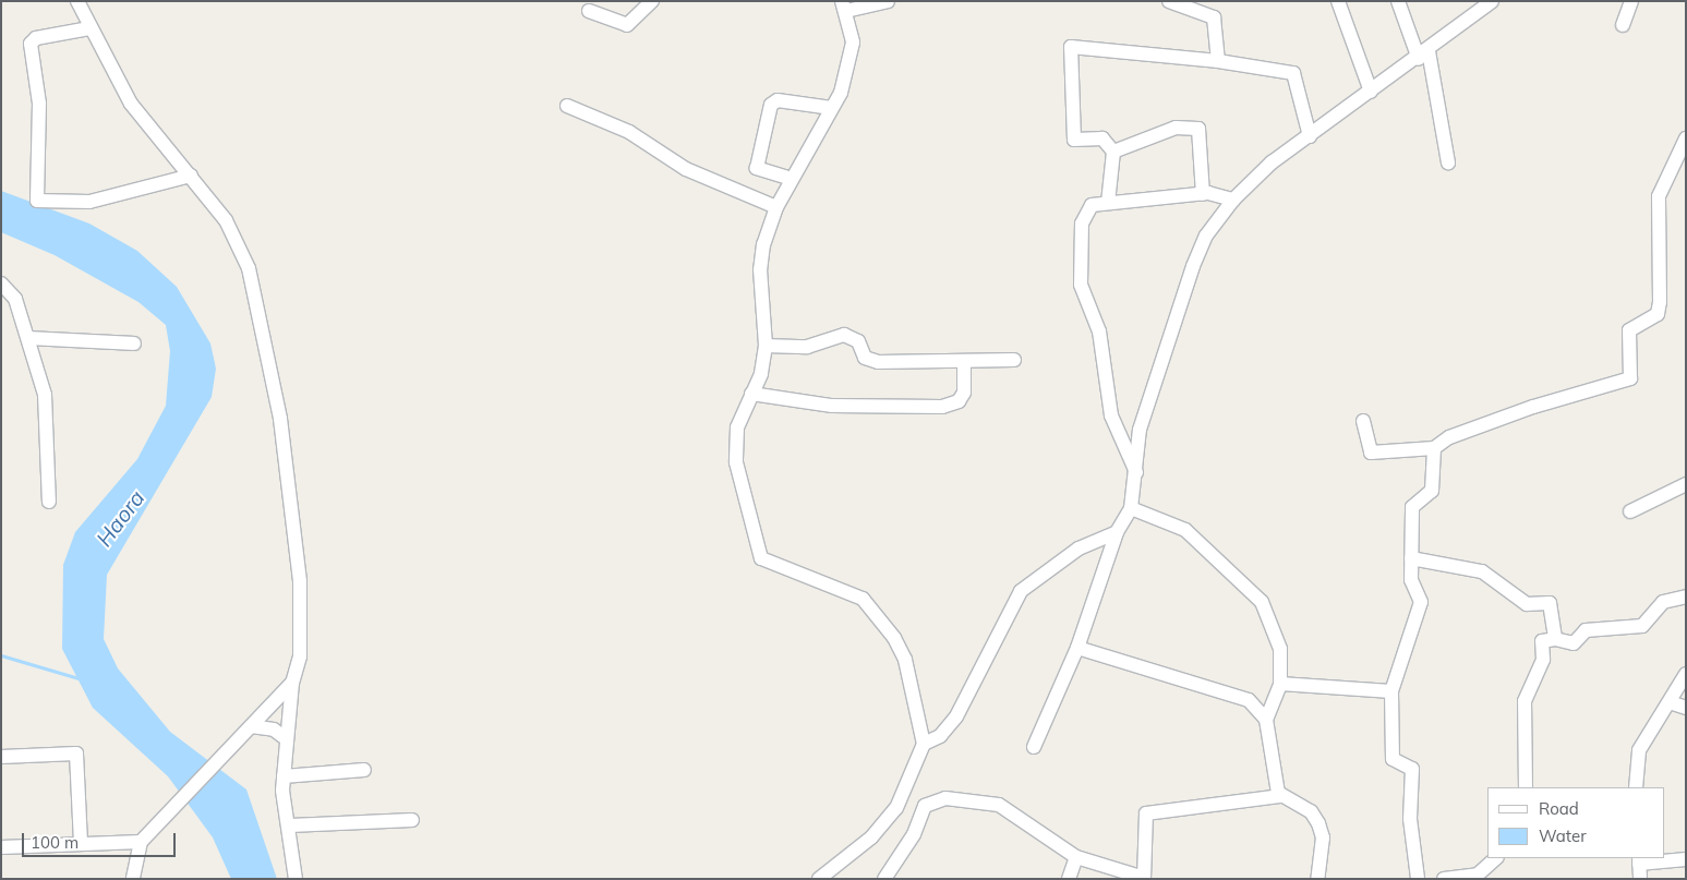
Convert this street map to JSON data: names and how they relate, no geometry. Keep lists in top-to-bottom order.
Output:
{
  "water": ["Haora"],
  "legend": ["Road", "Water"],
  "scale_bar": "100 m"
}
